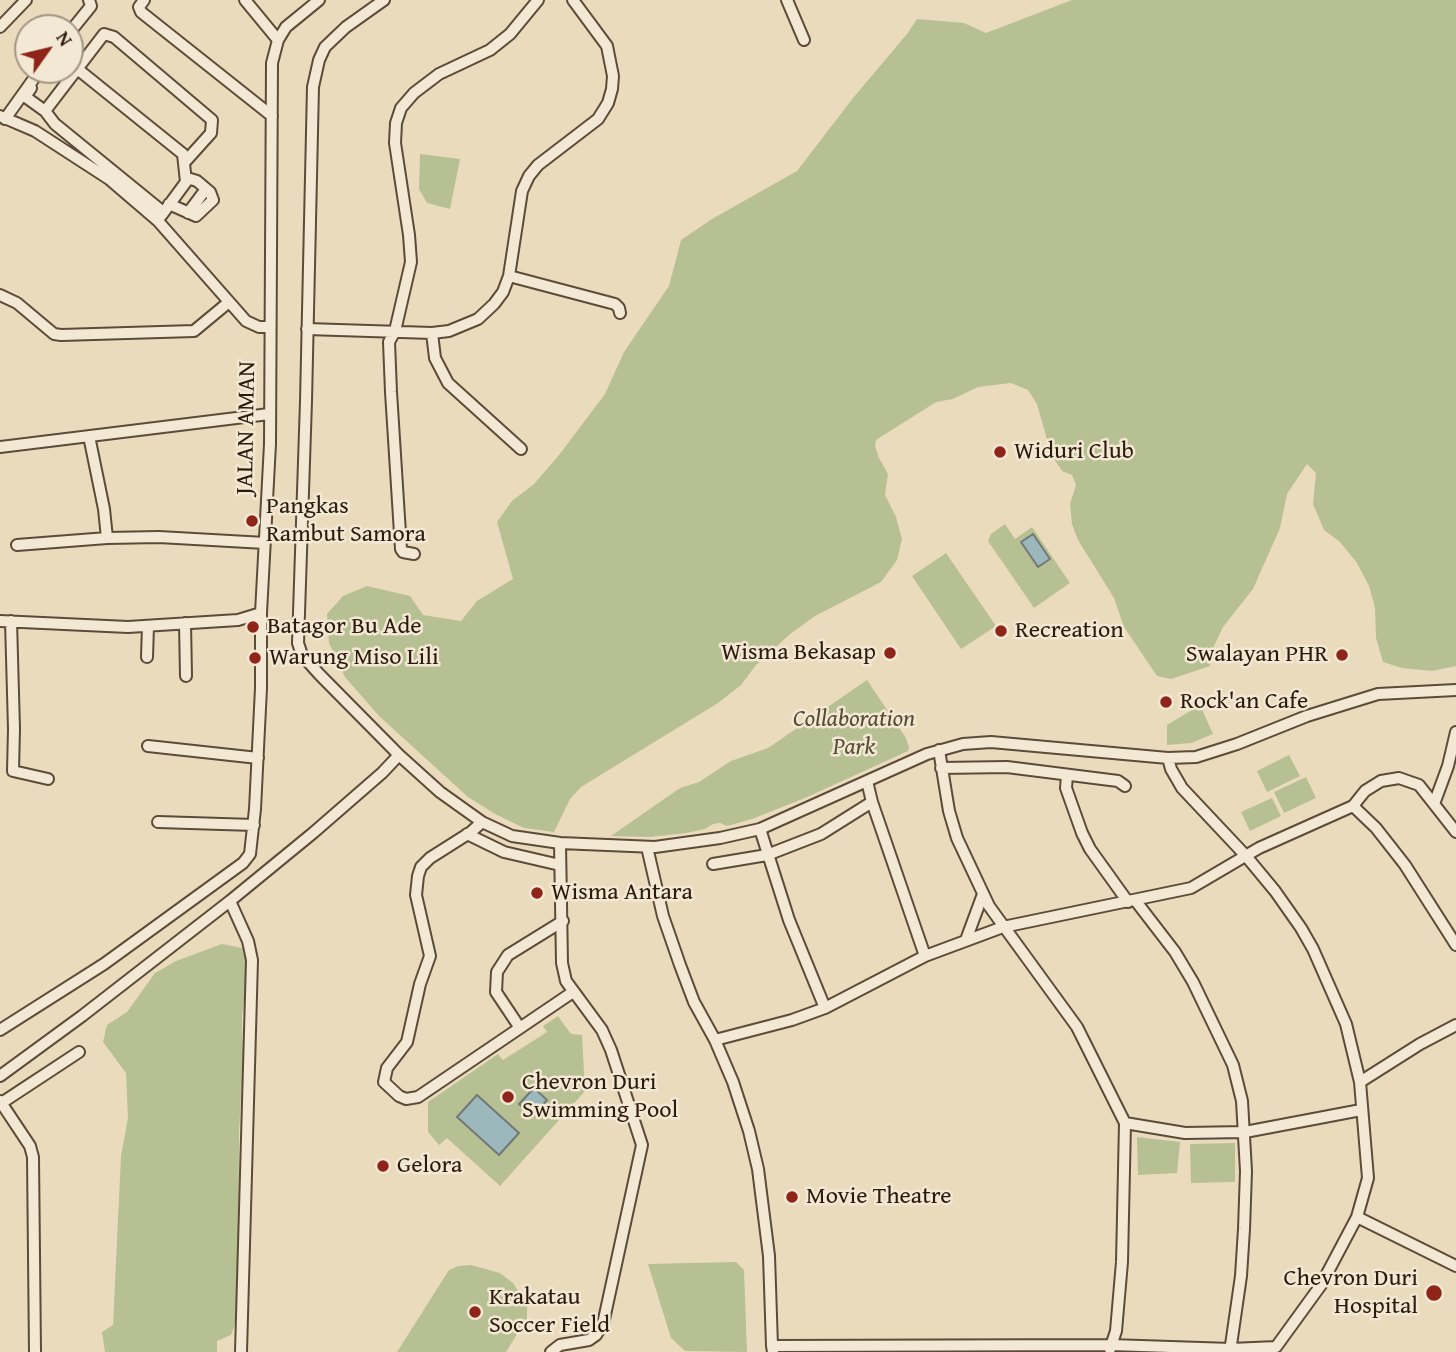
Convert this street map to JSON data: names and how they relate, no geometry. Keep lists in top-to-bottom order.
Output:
{
  "streets": {
    "street": ["JALAN AMAN"]
  },
  "parks": ["Collaboration Park"],
  "places": [
    "Widuri Club",
    "Pangkas Rambut Samora",
    "Batagor Bu Ade",
    "Recreation",
    "Wisma Bekasap",
    "Swalayan PHR",
    "Warung Miso Lili",
    "Rock'an Cafe",
    "Wisma Antara",
    "Chevron Duri Swimming Pool",
    "Gelora",
    "Movie Theatre",
    "Chevron Duri Hospital",
    "Krakatau Soccer Field"
  ],
  "north": "top right"
}
